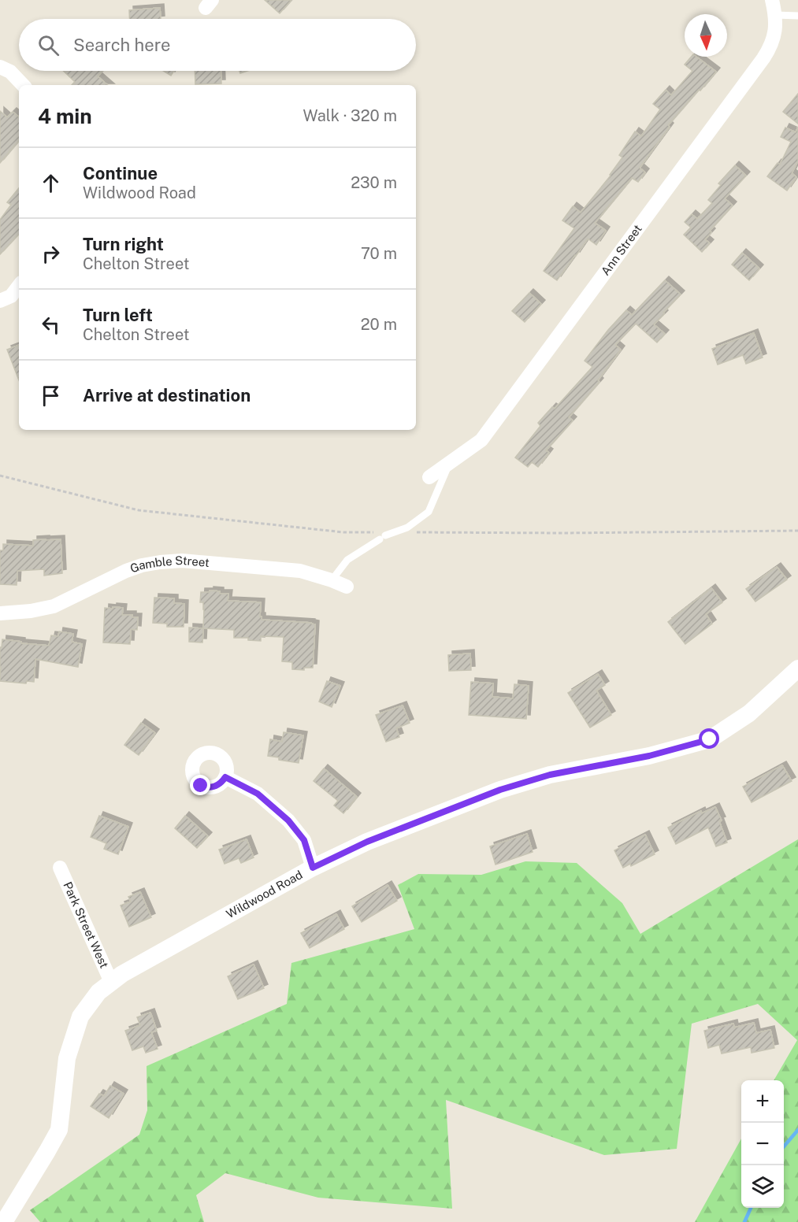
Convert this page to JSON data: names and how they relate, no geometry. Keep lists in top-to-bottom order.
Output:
{
  "streets": {
    "street": [
      "Ann Street",
      "Gamble Street",
      "Wildwood Road",
      "Park Street West"
    ]
  },
  "crossings": [
    ["Wildwood Road", "Park Street West"]
  ],
  "north": "bottom",
  "page": {
    "search": "Search here",
    "heading": ["4 min", "Walk · 320 m"],
    "list": [
      ["Continue", "Wildwood Road", "230 m"],
      ["Turn right", "Chelton Street", "70 m"],
      ["Turn left", "Chelton Street", "20 m"],
      "Arrive at destination"
    ],
    "map_buttons": ["+", "−"]
  }
}
